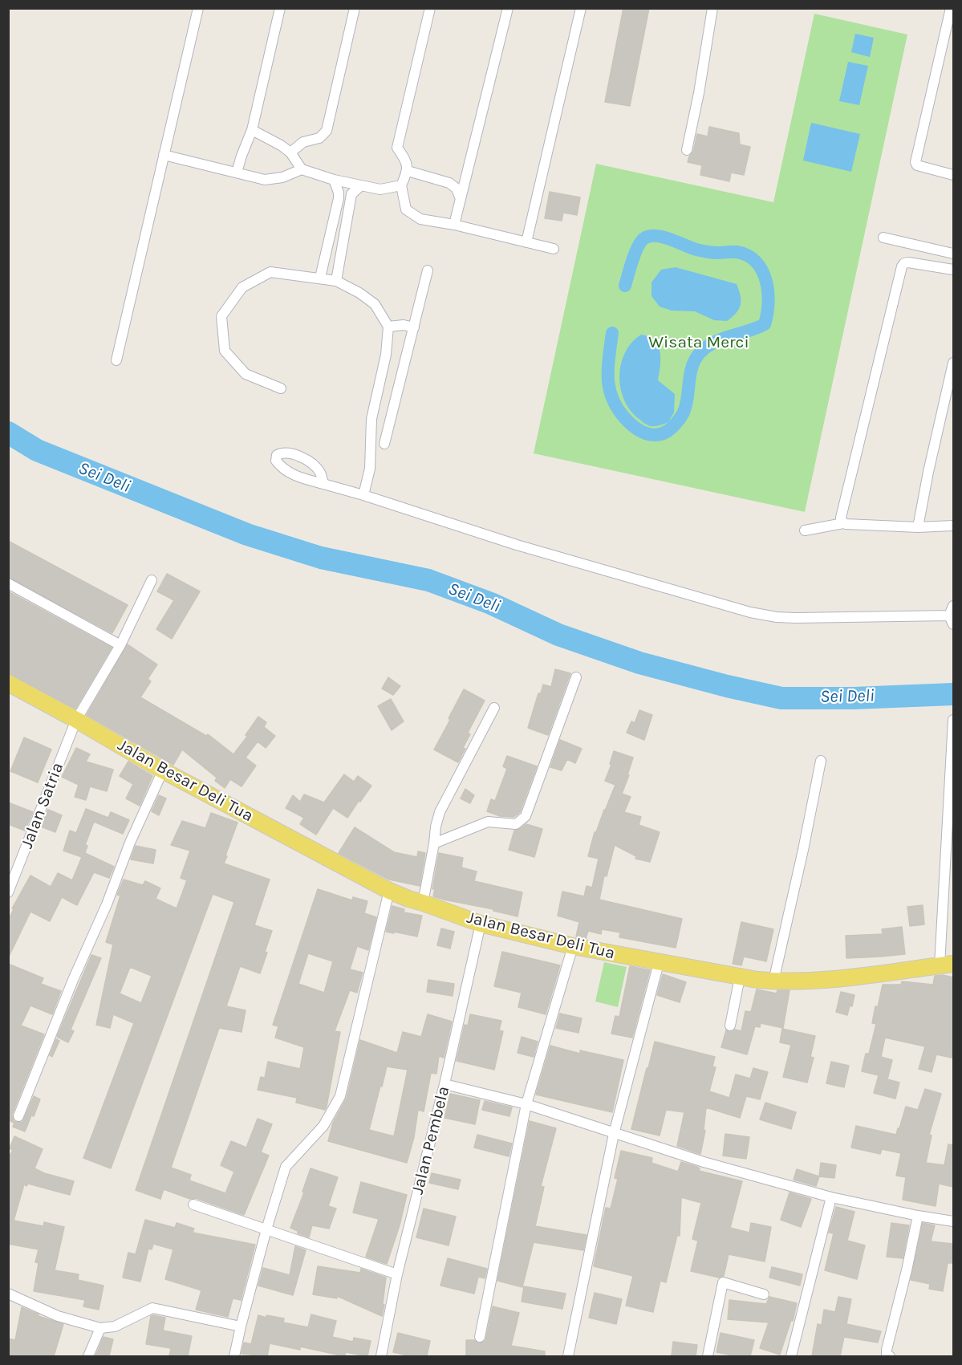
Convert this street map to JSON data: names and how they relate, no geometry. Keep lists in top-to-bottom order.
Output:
{
  "streets": {
    "main road": ["Jalan Besar Deli Tua"],
    "street": ["Jalan Satria", "Jalan Pembela"]
  },
  "crossings": [
    ["Jalan Besar Deli Tua", "Jalan Satria"],
    ["Jalan Besar Deli Tua", "Jalan Pembela"]
  ],
  "water": ["Sei Deli"],
  "parks": ["Wisata Merci"]
}
